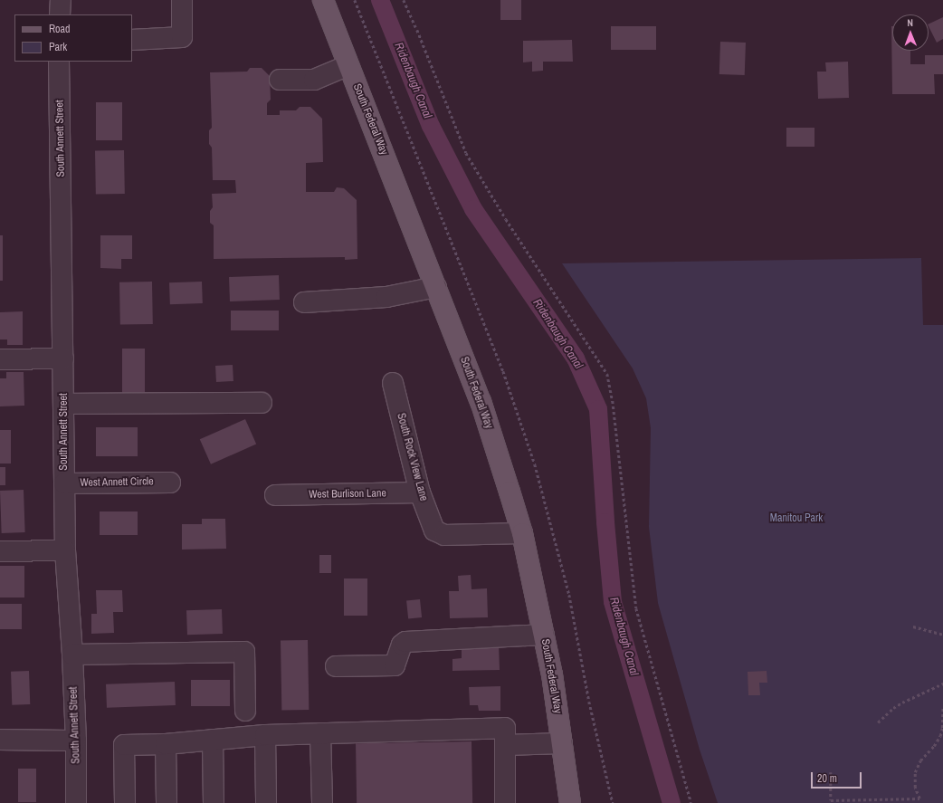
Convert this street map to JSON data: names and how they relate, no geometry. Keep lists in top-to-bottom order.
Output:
{
  "streets": {
    "main road": ["South Federal Way"],
    "street": [
      "South Annett Street",
      "South Rock View Lane",
      "West Annett Circle",
      "West Burlison Lane"
    ]
  },
  "crossings": [
    ["South Federal Way", "South Rock View Lane"],
    ["South Annett Street", "West Annett Circle"],
    ["South Rock View Lane", "West Burlison Lane"]
  ],
  "water": ["Ridenbaugh Canal"],
  "parks": ["Manitou Park"],
  "legend": ["Road", "Park"],
  "scale_bar": "20 m",
  "north": "top"
}
